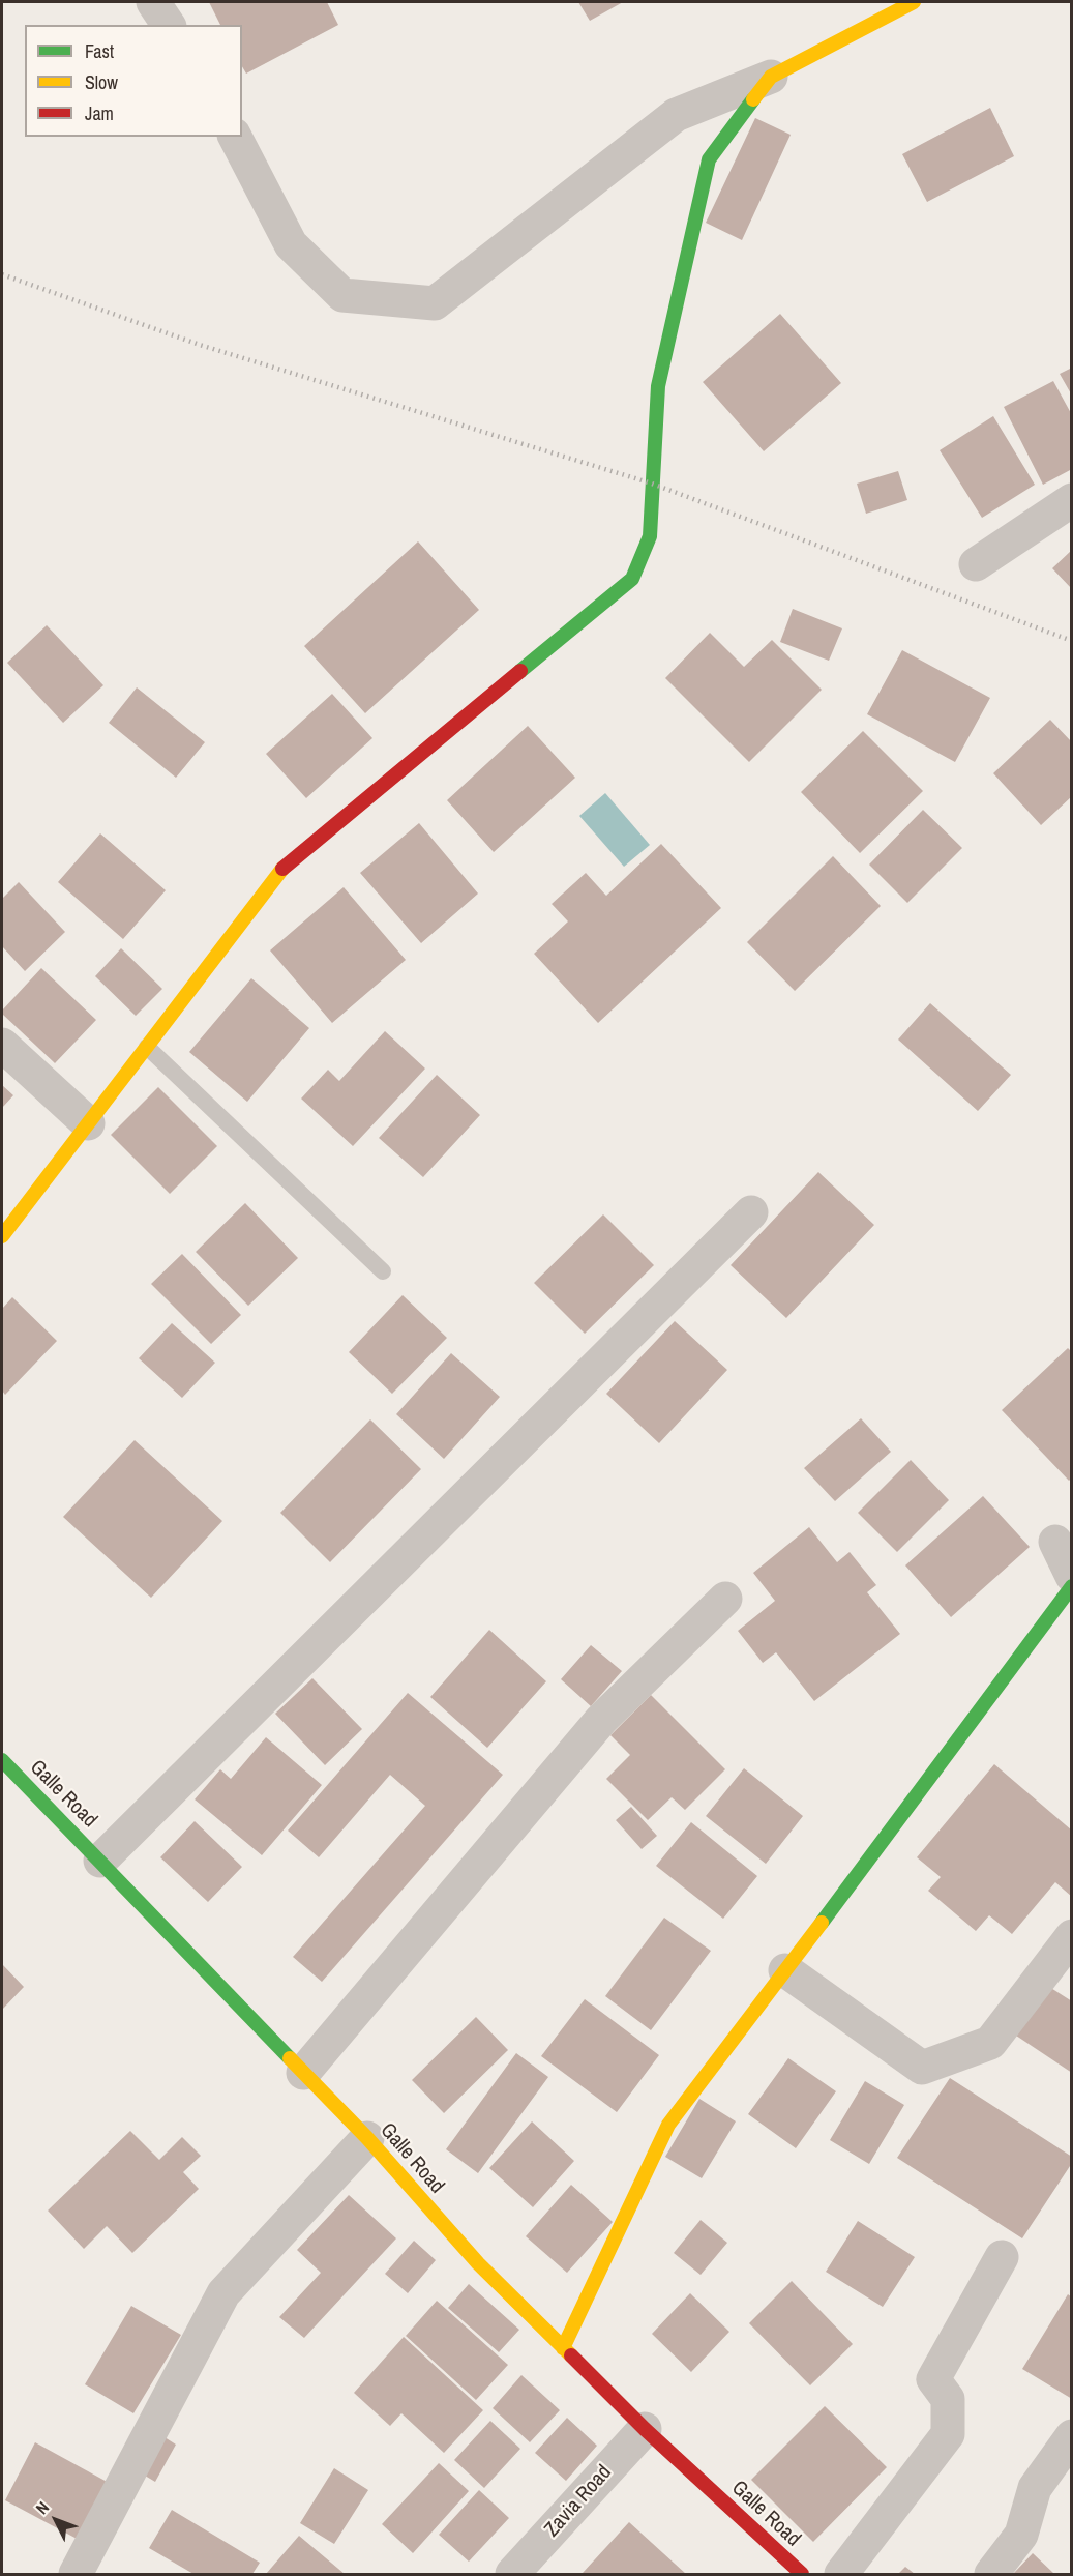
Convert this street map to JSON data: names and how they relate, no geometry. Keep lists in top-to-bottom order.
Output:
{
  "streets": {
    "main road": ["Galle Road"],
    "street": ["Zavia Road"]
  },
  "crossings": [
    ["Galle Road", "Zavia Road"]
  ],
  "legend": ["Fast", "Slow", "Jam"],
  "north": "top left"
}
